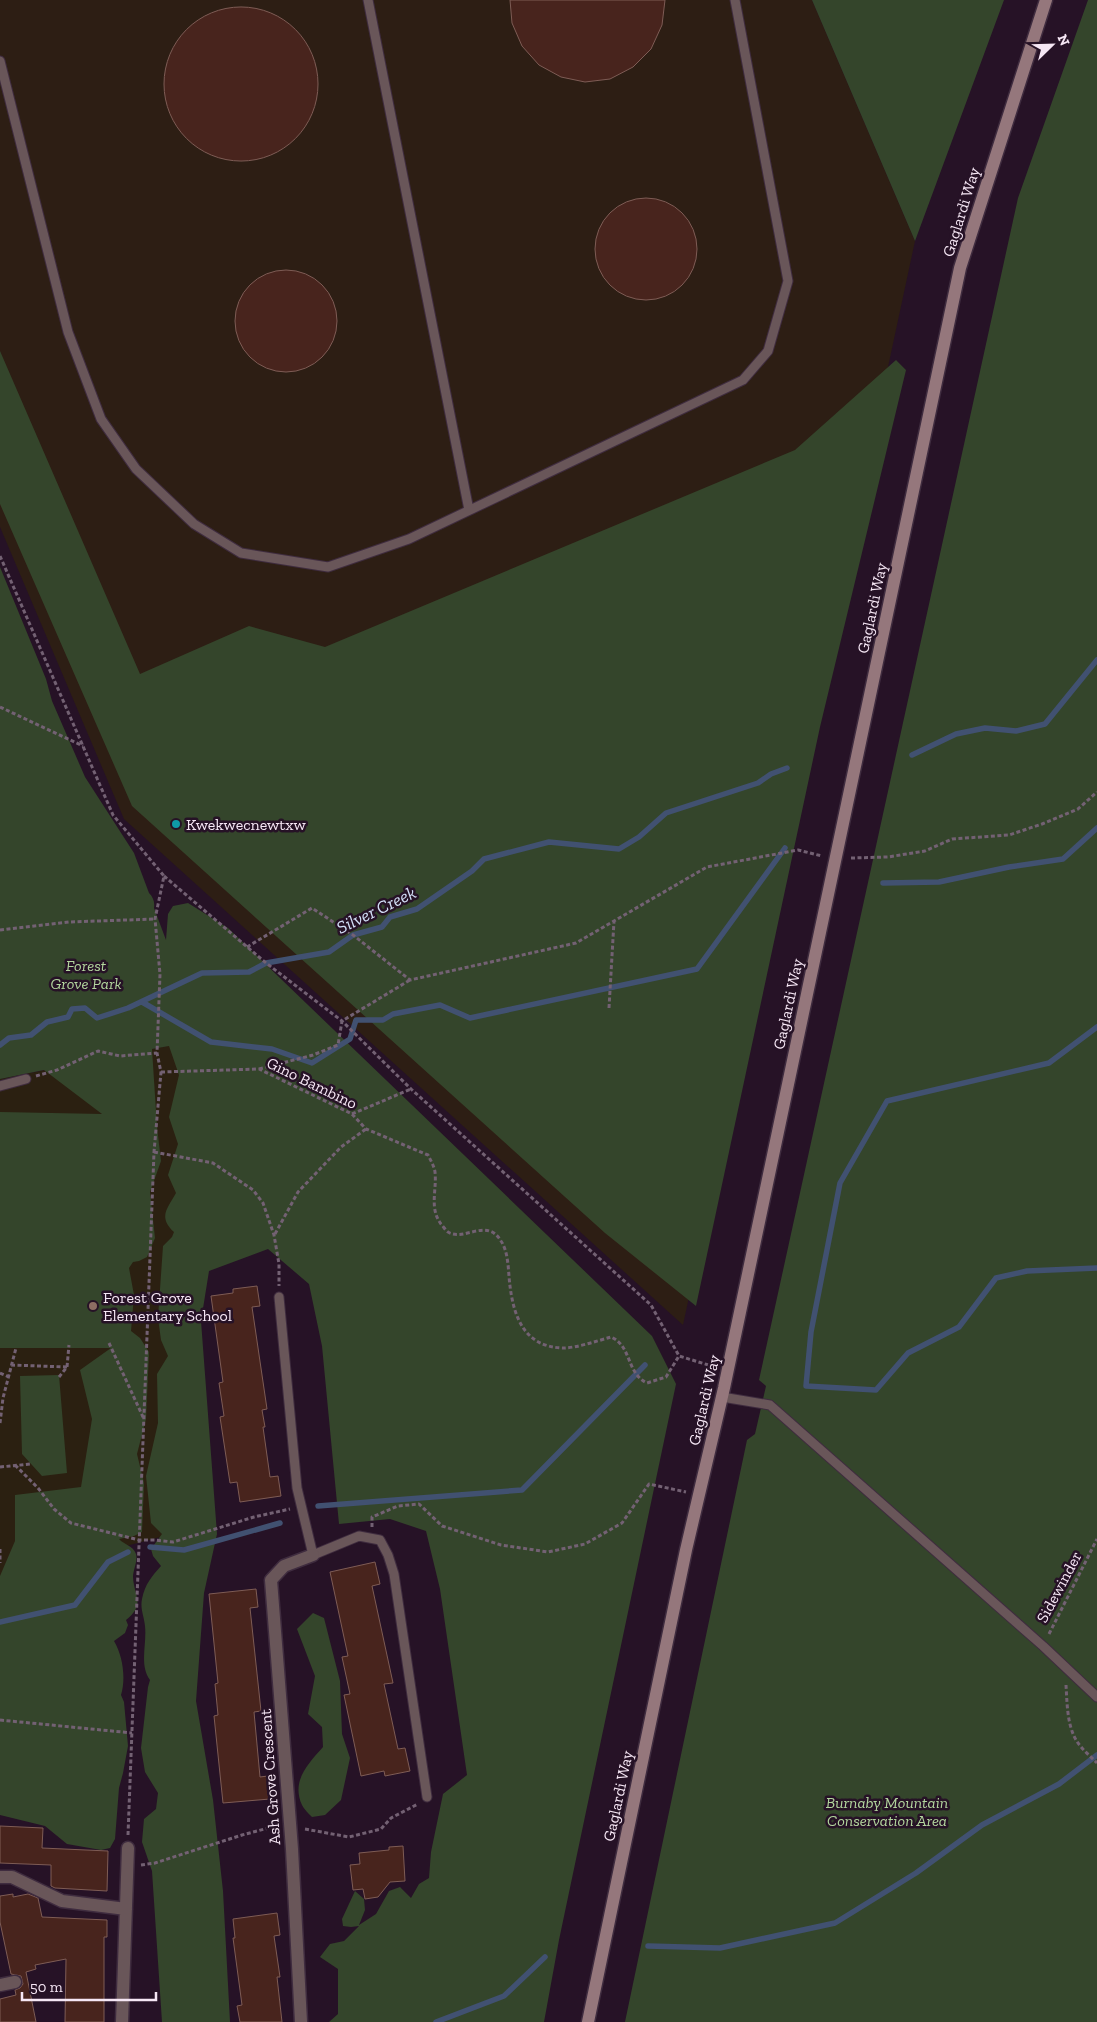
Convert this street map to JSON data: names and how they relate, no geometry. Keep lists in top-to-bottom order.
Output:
{
  "streets": {
    "main road": ["Gaglardi Way"],
    "street": ["Ash Grove Crescent"],
    "path": ["Gino Bambino", "Sidewinder"]
  },
  "water": ["Silver Creek"],
  "parks": ["Forest Grove Park", "Burnaby Mountain Conservation Area"],
  "places": ["Kwekwecnewtxw", "Forest Grove Elementary School"],
  "scale_bar": "50 m",
  "north": "top right"
}
